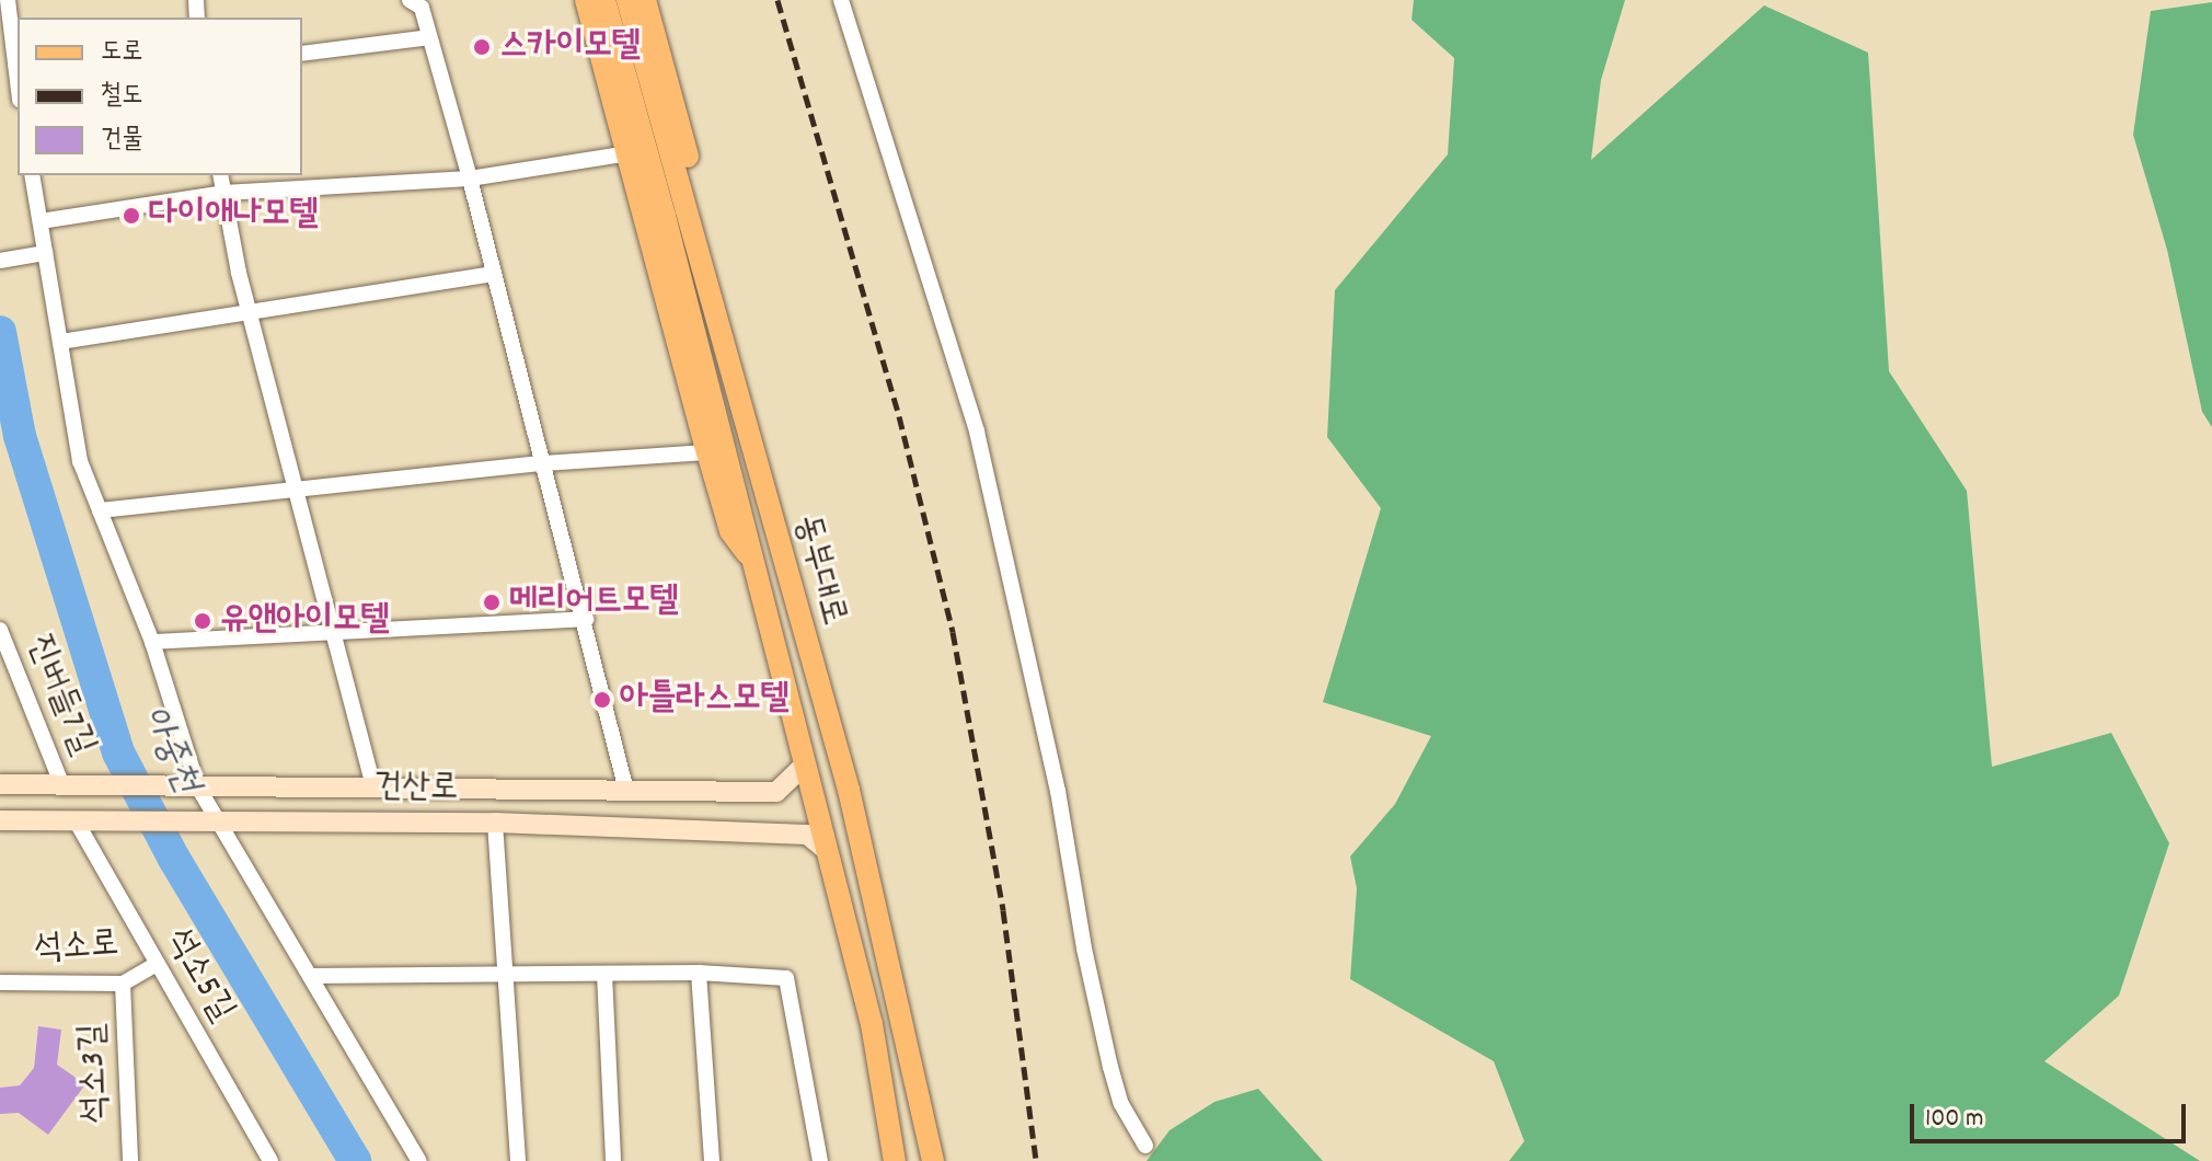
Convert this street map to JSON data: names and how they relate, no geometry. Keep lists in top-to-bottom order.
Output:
{
  "streets": {
    "main road": ["동부대로"],
    "street": [
      "진버들7길",
      "건산로",
      "석소로",
      "석소5길",
      "석소3길"
    ]
  },
  "crossings": [
    ["동부대로", "건산로"],
    ["진버들7길", "건산로"],
    ["건산로", "석소5길"],
    ["석소로", "석소5길"],
    ["석소로", "석소3길"]
  ],
  "water": ["아중천"],
  "places": [
    "스카이모텔",
    "다이애나모텔",
    "메리어트모텔",
    "유앤아이모텔",
    "아틀라스모텔"
  ],
  "legend": ["도로", "철도", "건물"],
  "scale_bar": "100 m"
}
